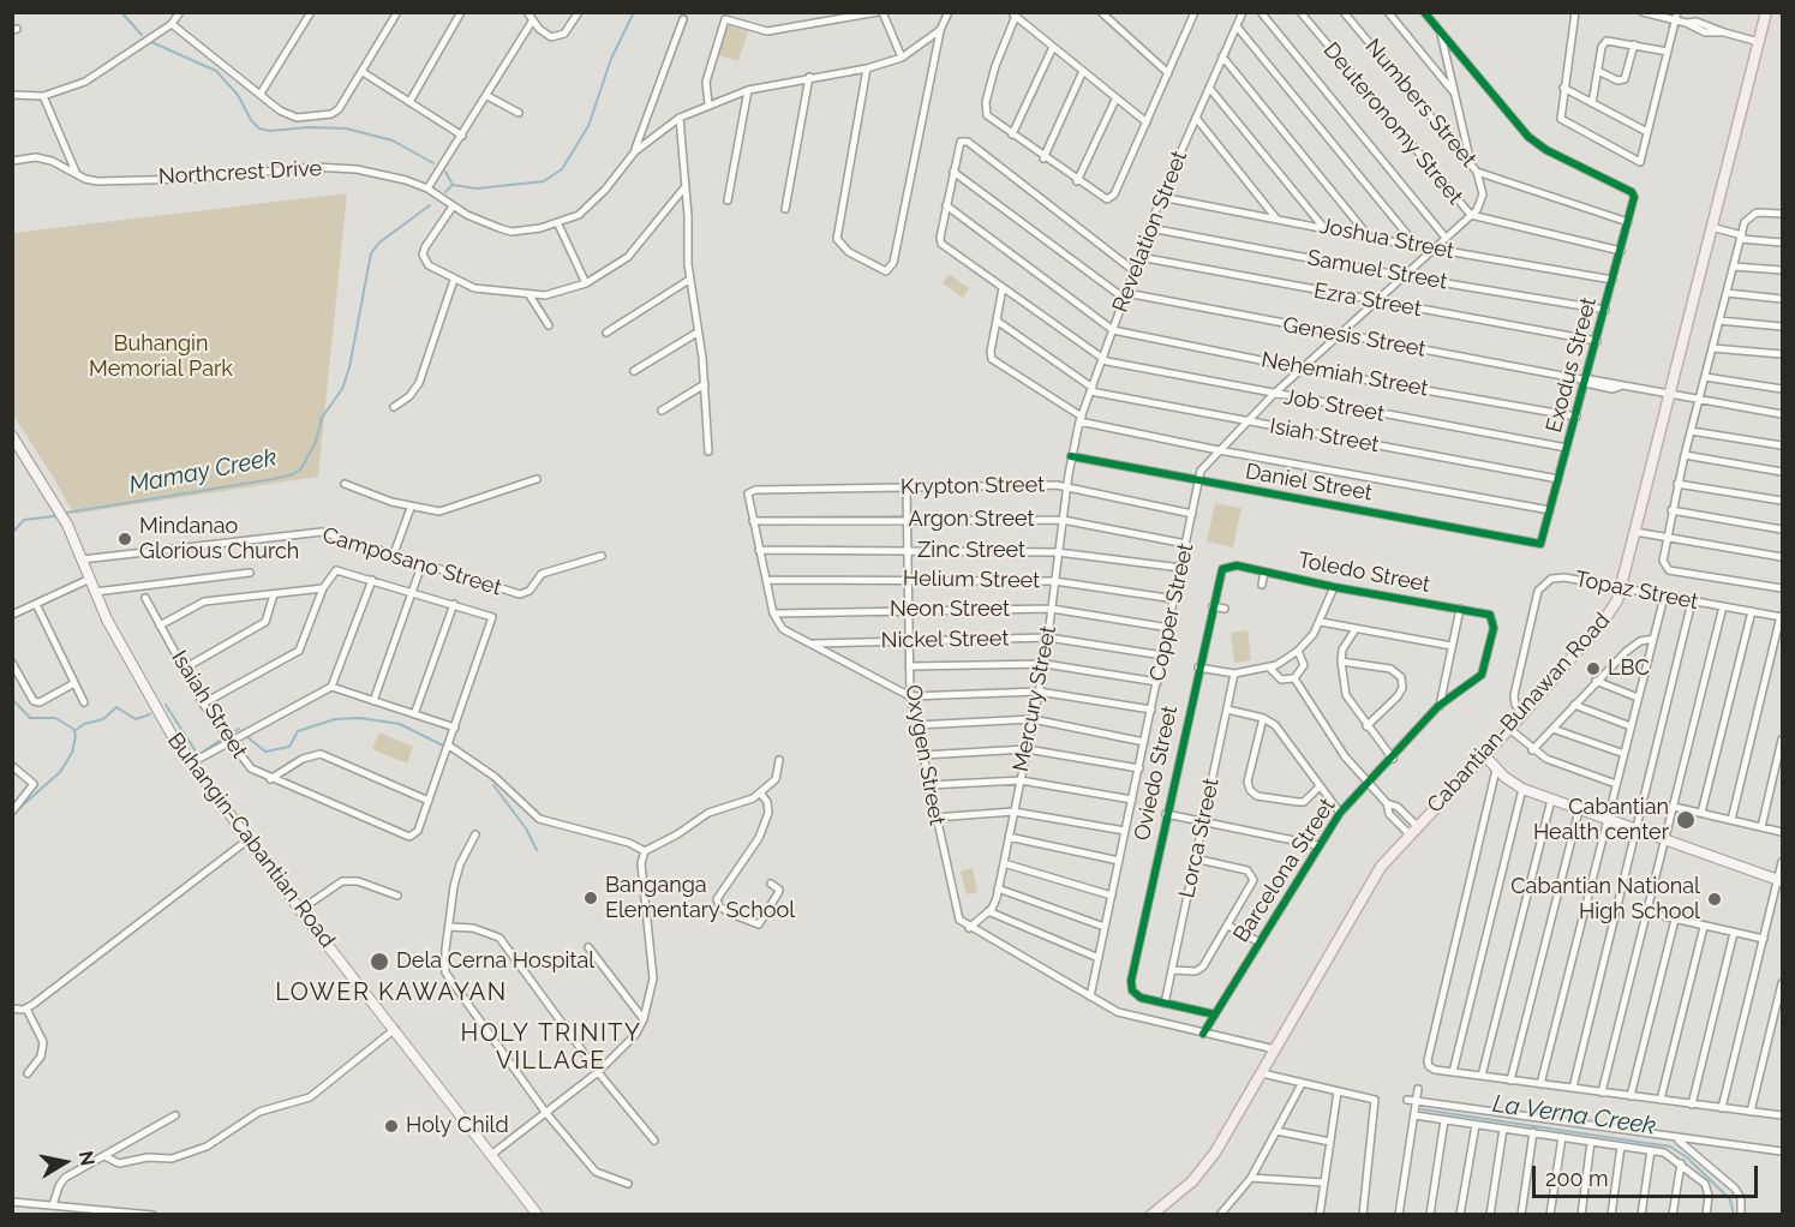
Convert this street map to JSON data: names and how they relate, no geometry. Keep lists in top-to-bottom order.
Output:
{
  "streets": {
    "main road": ["Cabantian-Bunawan Road", "Buhangin-Cabantian Road"],
    "street": [
      "Numbers Street",
      "Deuteronomy Street",
      "Northcrest Drive",
      "Revelation Street",
      "Joshua Street",
      "Samuel Street",
      "Ezra Street",
      "Genesis Street",
      "Exodus Street",
      "Nehemiah Street",
      "Job Street",
      "Isiah Street",
      "Daniel Street",
      "Krypton Street",
      "Argon Street",
      "Zinc Street",
      "Camposano Street",
      "Toledo Street",
      "Helium Street",
      "Topaz Street",
      "Neon Street",
      "Copper Street",
      "Nickel Street",
      "Mercury Street",
      "Isaiah Street",
      "Oxygen Street",
      "Oviedo Street",
      "Lorca Street",
      "Barcelona Street"
    ]
  },
  "crossings": [
    ["Numbers Street", "Exodus Street"],
    ["Deuteronomy Street", "Exodus Street"],
    ["Revelation Street", "Joshua Street"],
    ["Revelation Street", "Samuel Street"],
    ["Revelation Street", "Ezra Street"],
    ["Revelation Street", "Genesis Street"],
    ["Revelation Street", "Nehemiah Street"],
    ["Revelation Street", "Job Street"],
    ["Revelation Street", "Isiah Street"],
    ["Revelation Street", "Daniel Street"],
    ["Revelation Street", "Mercury Street"],
    ["Joshua Street", "Exodus Street"],
    ["Samuel Street", "Exodus Street"],
    ["Ezra Street", "Exodus Street"],
    ["Genesis Street", "Exodus Street"],
    ["Genesis Street", "Cabantian-Bunawan Road"],
    ["Exodus Street", "Nehemiah Street"],
    ["Exodus Street", "Job Street"],
    ["Exodus Street", "Isiah Street"],
    ["Exodus Street", "Daniel Street"],
    ["Daniel Street", "Copper Street"],
    ["Daniel Street", "Mercury Street"],
    ["Krypton Street", "Argon Street"],
    ["Krypton Street", "Copper Street"],
    ["Krypton Street", "Mercury Street"],
    ["Krypton Street", "Oxygen Street"],
    ["Argon Street", "Copper Street"],
    ["Argon Street", "Mercury Street"],
    ["Argon Street", "Oxygen Street"],
    ["Zinc Street", "Copper Street"],
    ["Zinc Street", "Mercury Street"],
    ["Zinc Street", "Oxygen Street"],
    ["Camposano Street", "Buhangin-Cabantian Road"],
    ["Toledo Street", "Oviedo Street"],
    ["Toledo Street", "Barcelona Street"],
    ["Helium Street", "Copper Street"],
    ["Helium Street", "Mercury Street"],
    ["Helium Street", "Oxygen Street"],
    ["Topaz Street", "Cabantian-Bunawan Road"],
    ["Neon Street", "Copper Street"],
    ["Neon Street", "Mercury Street"],
    ["Neon Street", "Oxygen Street"],
    ["Copper Street", "Nickel Street"],
    ["Nickel Street", "Mercury Street"],
    ["Nickel Street", "Oxygen Street"],
    ["Mercury Street", "Oxygen Street"],
    ["Oviedo Street", "Lorca Street"]
  ],
  "districts": ["LOWER KAWAYAN", "HOLY TRINITY VILLAGE"],
  "water": ["Mamay Creek", "La Verna Creek"],
  "parks": ["Buhangin Memorial Park"],
  "places": [
    "Mindanao Glorious Church",
    "LBC",
    "Cabantian Health center",
    "Banganga Elementary School",
    "Cabantian National High School",
    "Dela Cerna Hospital",
    "Holy Child"
  ],
  "scale_bar": "200 m",
  "north": "right"
}
